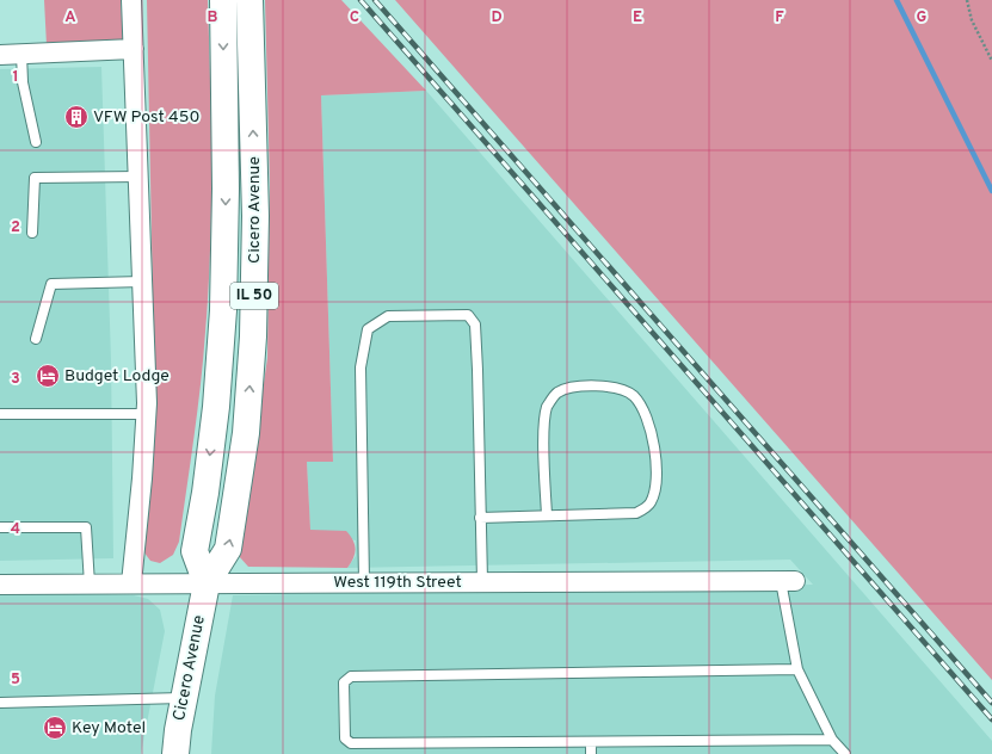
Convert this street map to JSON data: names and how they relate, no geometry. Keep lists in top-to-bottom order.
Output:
{
  "streets": {
    "main road": ["Cicero Avenue", "IL 50"],
    "street": ["West 119th Street"]
  },
  "crossings": [
    ["Cicero Avenue", "West 119th Street"]
  ],
  "places": {
    "building": ["VFW Post 450"],
    "hotel": ["Budget Lodge", "Key Motel"]
  },
  "grid": {
    "columns": [
      "A",
      "B",
      "C",
      "D",
      "E",
      "F",
      "G"
    ],
    "rows": [
      "1",
      "2",
      "3",
      "4",
      "5"
    ]
  }
}
